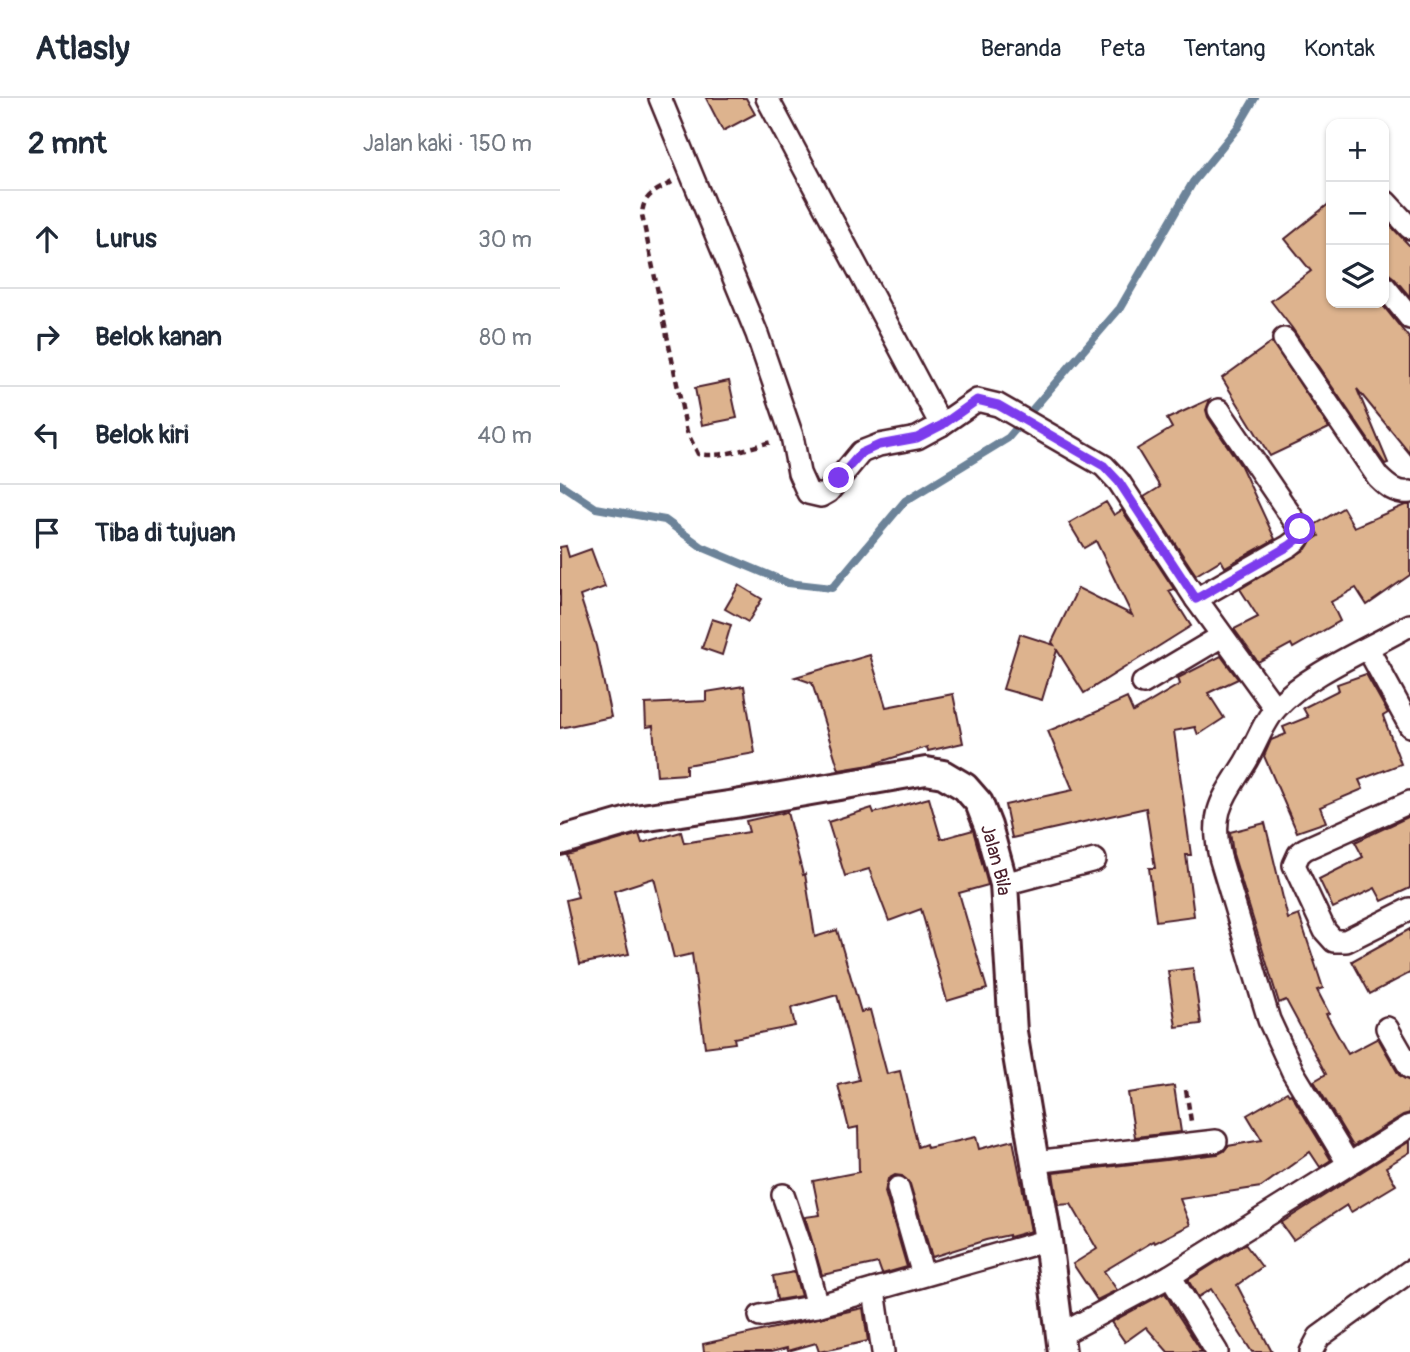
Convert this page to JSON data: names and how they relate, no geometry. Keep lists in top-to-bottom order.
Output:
{
  "streets": {
    "street": ["Jalan Bila"]
  },
  "page": {
    "header": "Atlasly",
    "nav": [
      "Beranda",
      "Peta",
      "Tentang",
      "Kontak"
    ],
    "heading": ["2 mnt", "Jalan kaki · 150 m"],
    "map_buttons": ["+", "−"],
    "list": [
      ["Lurus", "30 m"],
      ["Belok kanan", "80 m"],
      ["Belok kiri", "40 m"],
      "Tiba di tujuan"
    ]
  }
}
